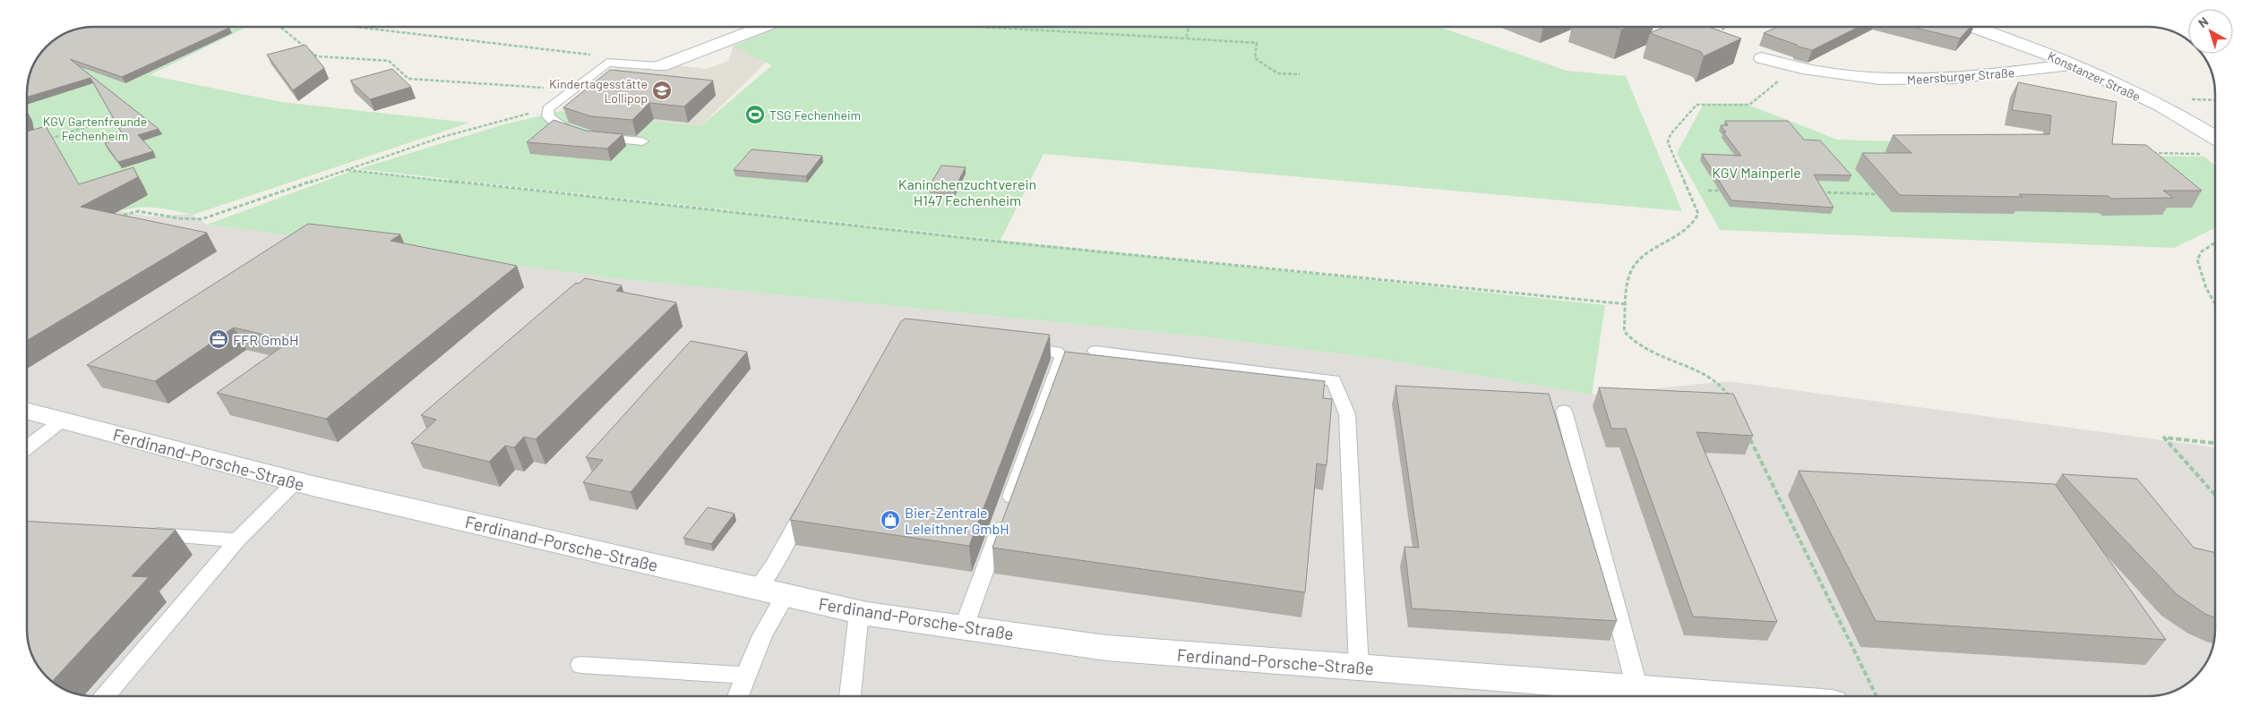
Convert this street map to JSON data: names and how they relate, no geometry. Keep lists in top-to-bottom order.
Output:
{
  "streets": {
    "street": ["Meersburger Straße", "Konstanzer Straße", "Ferdinand-Porsche-Straße"]
  },
  "crossings": [
    ["Meersburger Straße", "Konstanzer Straße"]
  ],
  "parks": ["KGV Gartenfreunde Fechenheim", "KGV Mainperle", "Kaninchenzuchtverein H147 Fechenheim"],
  "places": {
    "school or university": ["Kindertagesstätte Lollipop"],
    "sports": ["TSG Fechenheim"],
    "office": ["FFR GmbH"],
    "shop": ["Bier-Zentrale Leleithner GmbH"]
  },
  "north": "top left"
}
